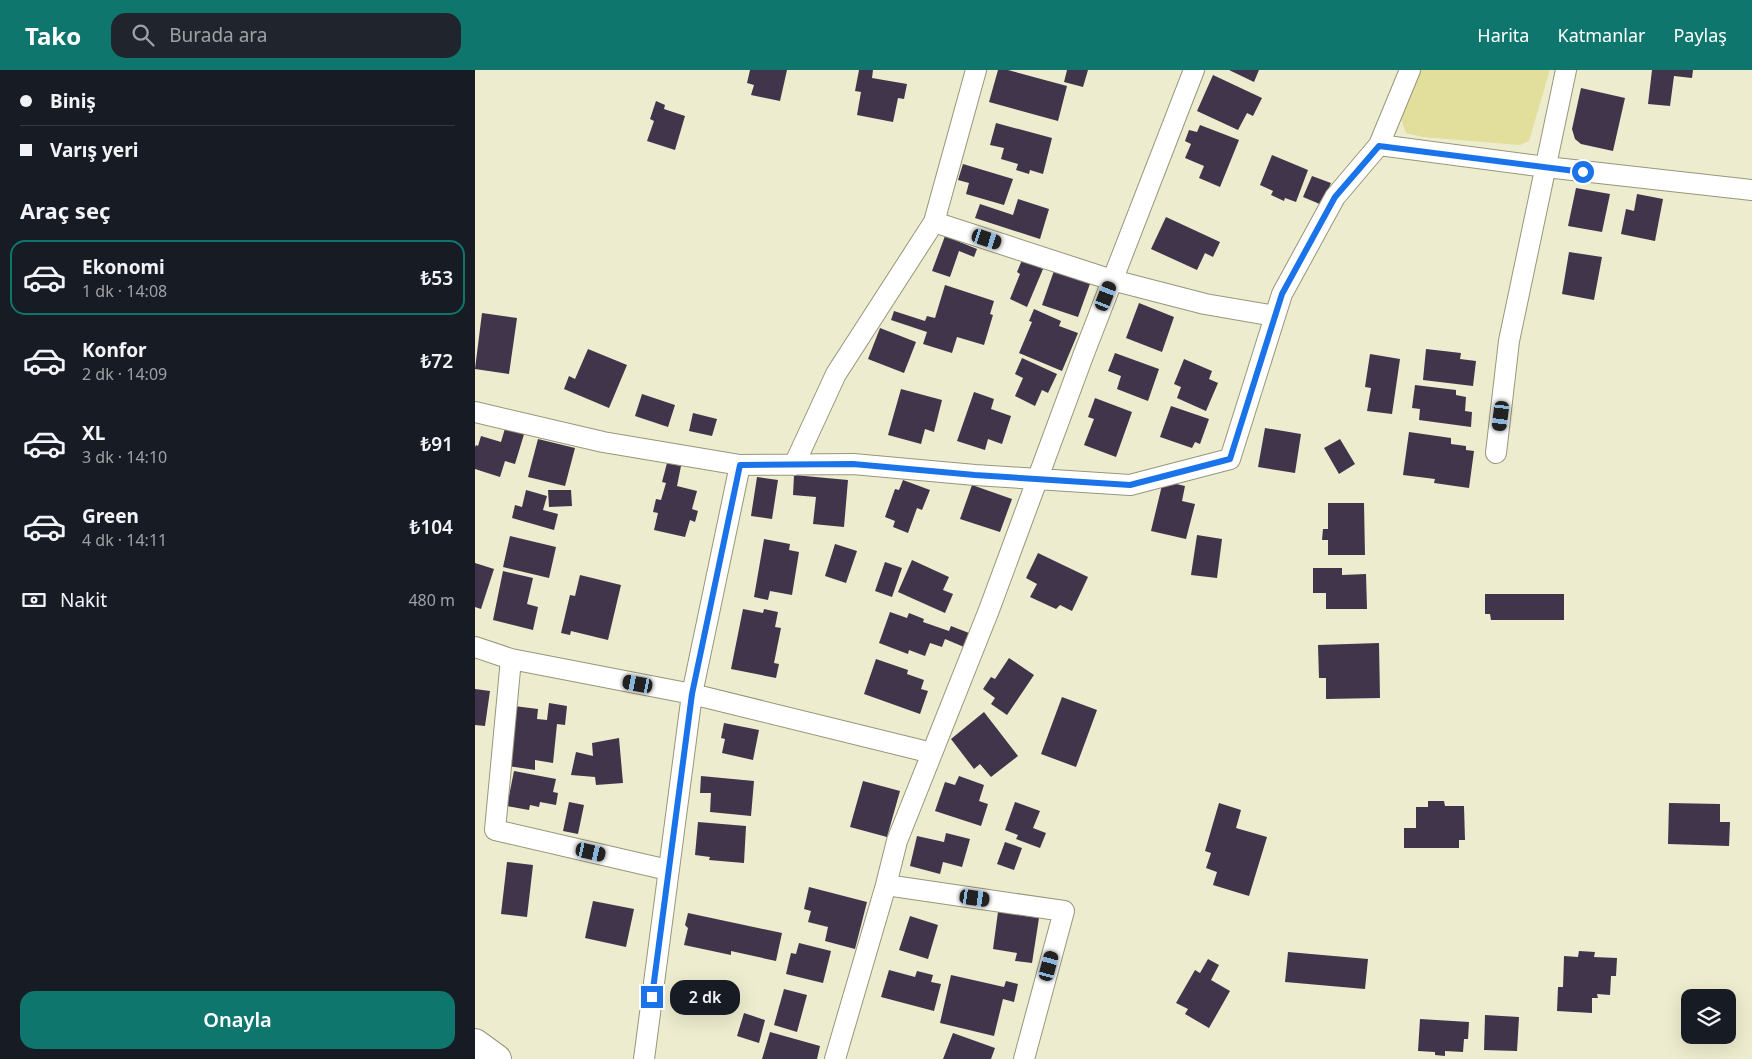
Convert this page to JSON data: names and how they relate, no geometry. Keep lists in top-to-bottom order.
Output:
{
  "page": {
    "header": "Tako",
    "search": "Burada ara",
    "nav": ["Harita", "Katmanlar", "Paylaş"],
    "banner": ["Biniş", "Varış yeri"],
    "heading": "Araç seç",
    "list": [
      {
        "name": "Ekonomi",
        "note": "1 dk · 14:08",
        "value": "₺53"
      },
      {
        "name": "Konfor",
        "note": "2 dk · 14:09",
        "value": "₺72"
      },
      {
        "name": "XL",
        "note": "3 dk · 14:10",
        "value": "₺91"
      },
      {
        "name": "Green",
        "note": "4 dk · 14:11",
        "value": "₺104"
      }
    ],
    "pay": ["Nakit", "480 m"],
    "bubble": "2 dk",
    "buttons": "Onayla"
  }
}
